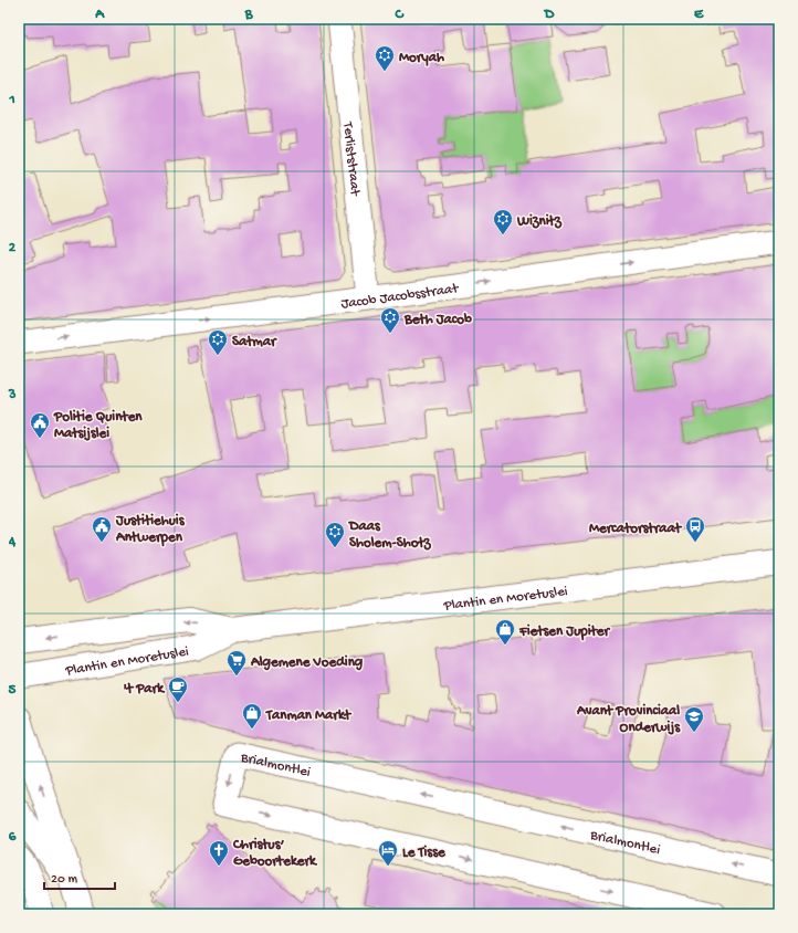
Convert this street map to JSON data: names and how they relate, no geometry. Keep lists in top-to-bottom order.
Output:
{
  "streets": {
    "main road": ["Plantin en Moretuslei"],
    "street": ["Terliststraat", "Jacob Jacobsstraat", "Brialmontlei"]
  },
  "crossings": [
    ["Terliststraat", "Jacob Jacobsstraat"]
  ],
  "one_way": ["Jacob Jacobsstraat"],
  "places": {
    "synagogue": [
      "Moryah",
      "Wiznitz",
      "Beth Jacob",
      "Satmar",
      "Daas Sholem-Shotz"
    ],
    "public building": ["Politie Quinten Matsijslei", "Justitiehuis Antwerpen"],
    "bus stop": ["Mercatorstraat"],
    "shop": ["Fietsen Jupiter", "Tanman Markt"],
    "supermarket": ["Algemene Voeding"],
    "cafe": ["'t Park"],
    "school or university": ["Avant Provinciaal Onderwijs"],
    "church": ["Christus’ Geboortekerk"],
    "hotel": ["Le Tisse"]
  },
  "scale_bar": "20 m",
  "grid": {
    "columns": [
      "A",
      "B",
      "C",
      "D",
      "E"
    ],
    "rows": [
      "1",
      "2",
      "3",
      "4",
      "5",
      "6"
    ]
  }
}
